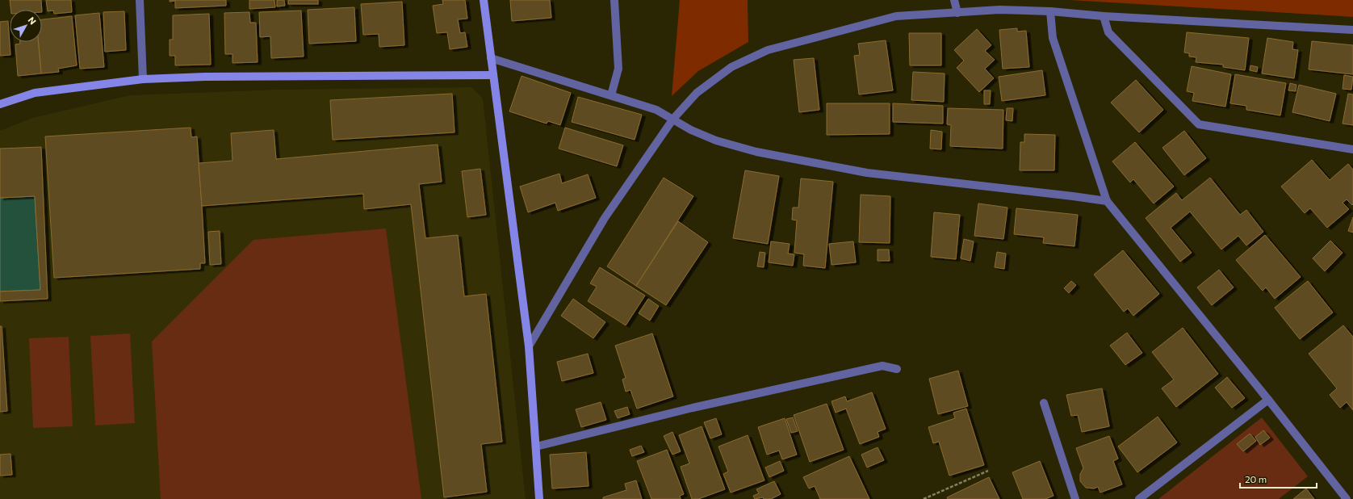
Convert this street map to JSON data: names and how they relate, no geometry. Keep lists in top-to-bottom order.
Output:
{
  "scale_bar": "20 m",
  "north": "top right"
}
